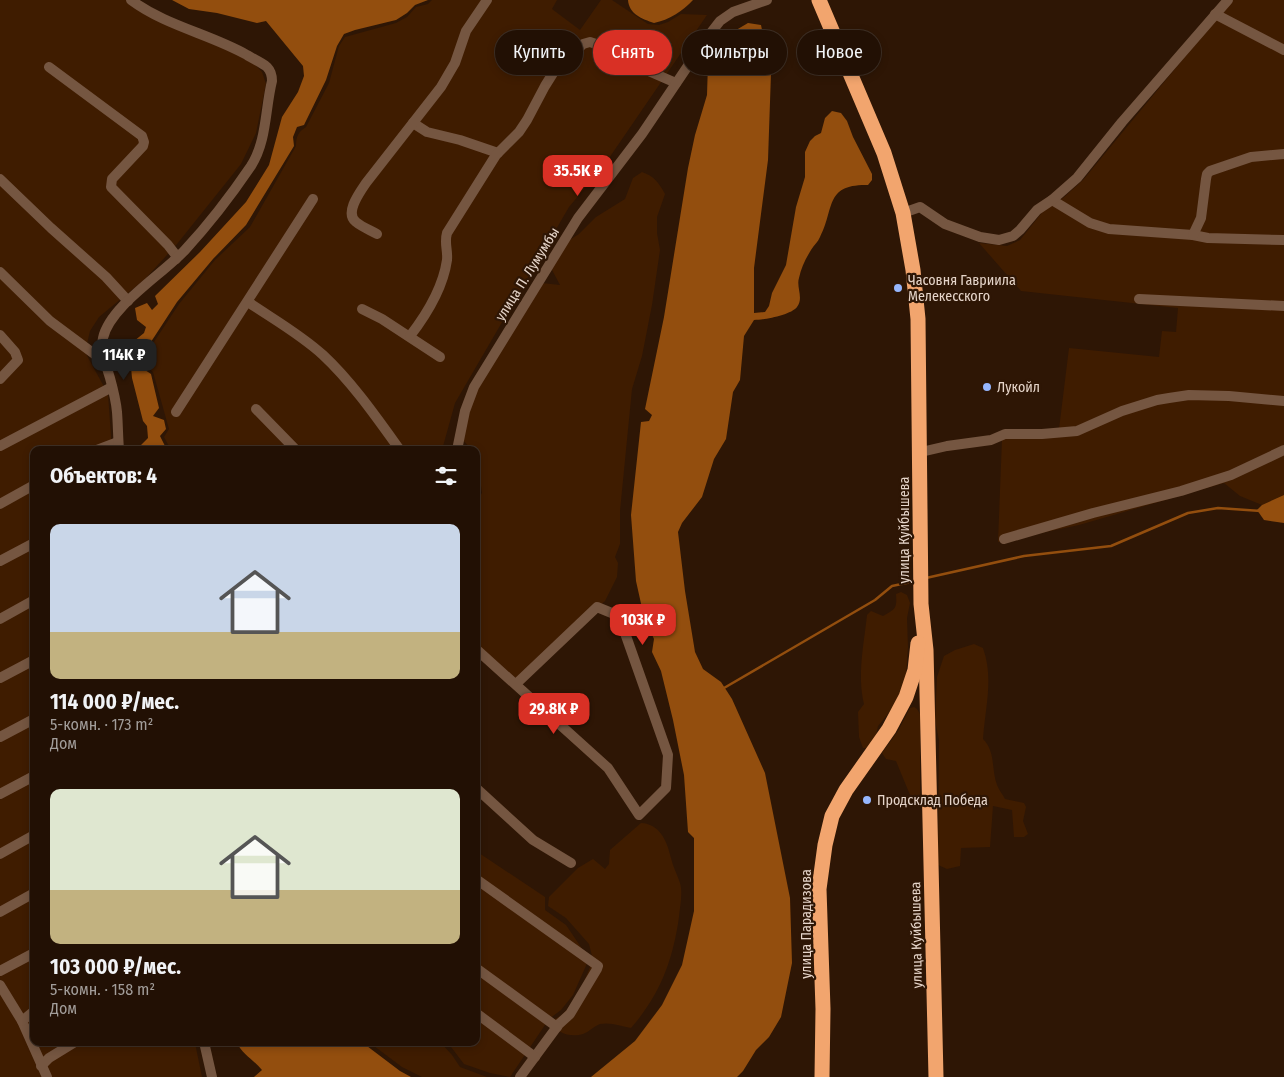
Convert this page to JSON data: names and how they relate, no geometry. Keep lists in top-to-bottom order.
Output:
{
  "streets": {
    "highway": ["улица Куйбышева", "улица Парадизова"],
    "street": ["улица П. Лумумбы"]
  },
  "crossings": [
    ["улица Куйбышева", "улица Парадизова"]
  ],
  "places": ["Часовня Гавриила Мелекесского", "Лукойл", "Продсклад Победа"],
  "page": {
    "chip": [
      "Купить",
      "Снять",
      "Фильтры",
      "Новое"
    ],
    "price": [
      "35.5K ₽",
      "114K ₽",
      "103K ₽",
      "29.8K ₽"
    ],
    "heading": "Объектов: 4",
    "list": [
      {
        "name": "114 000 ₽/мес.",
        "note": "5-комн. · 173 m² · Дом"
      },
      {
        "name": "103 000 ₽/мес.",
        "note": "5-комн. · 158 m² · Дом"
      }
    ]
  }
}
